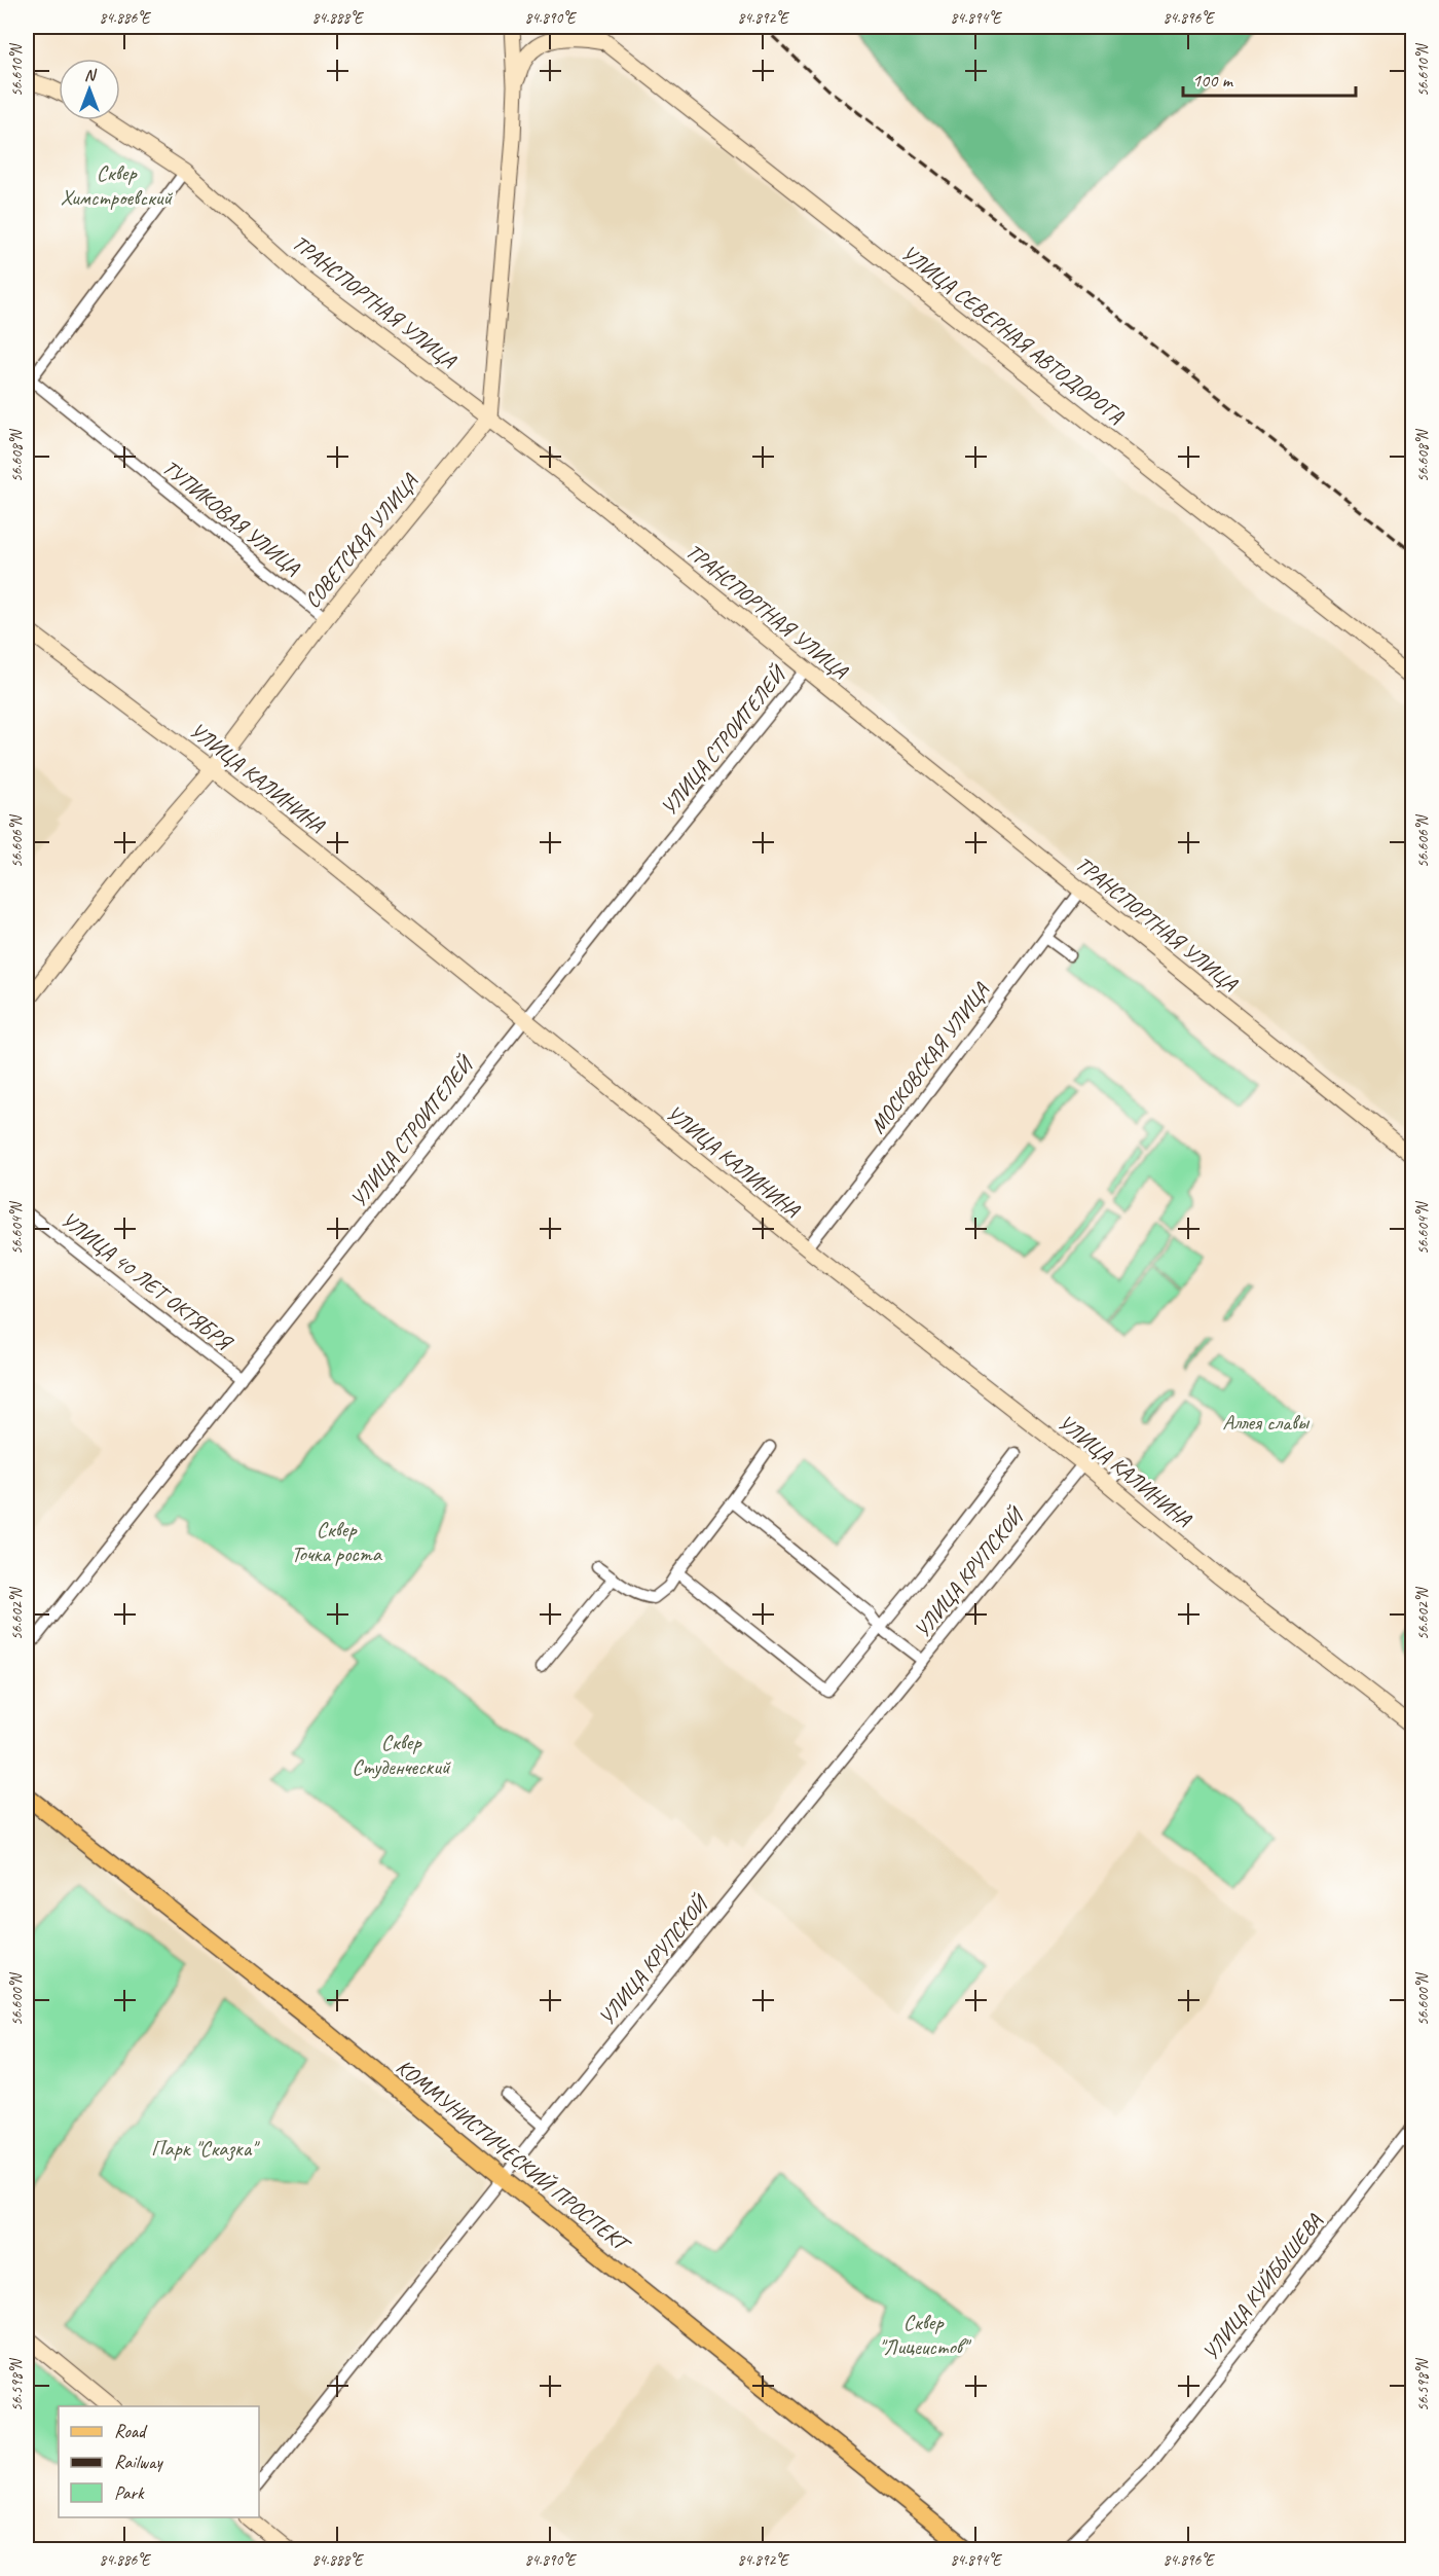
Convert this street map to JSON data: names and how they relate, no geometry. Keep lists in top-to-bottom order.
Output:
{
  "streets": {
    "main road": ["КОММУНИСТИЧЕСКИЙ ПРОСПЕКТ"],
    "street": [
      "ТРАНСПОРТНАЯ УЛИЦА",
      "УЛИЦА СЕВЕРНАЯ АВТОДОРОГА",
      "ТУПИКОВАЯ УЛИЦА",
      "СОВЕТСКАЯ УЛИЦА",
      "УЛИЦА СТРОИТЕЛЕЙ",
      "УЛИЦА КАЛИНИНА",
      "МОСКОВСКАЯ УЛИЦА",
      "УЛИЦА 40 ЛЕТ ОКТЯБРЯ",
      "УЛИЦА КРУПСКОЙ",
      "УЛИЦА КУЙБЫШЕВА"
    ]
  },
  "crossings": [
    ["ТРАНСПОРТНАЯ УЛИЦА", "СОВЕТСКАЯ УЛИЦА"],
    ["ТРАНСПОРТНАЯ УЛИЦА", "УЛИЦА СТРОИТЕЛЕЙ"],
    ["ТРАНСПОРТНАЯ УЛИЦА", "МОСКОВСКАЯ УЛИЦА"],
    ["ТУПИКОВАЯ УЛИЦА", "СОВЕТСКАЯ УЛИЦА"],
    ["СОВЕТСКАЯ УЛИЦА", "УЛИЦА КАЛИНИНА"],
    ["УЛИЦА СТРОИТЕЛЕЙ", "УЛИЦА КАЛИНИНА"],
    ["УЛИЦА СТРОИТЕЛЕЙ", "УЛИЦА 40 ЛЕТ ОКТЯБРЯ"],
    ["УЛИЦА КАЛИНИНА", "МОСКОВСКАЯ УЛИЦА"],
    ["УЛИЦА КАЛИНИНА", "УЛИЦА КРУПСКОЙ"],
    ["УЛИЦА КРУПСКОЙ", "КОММУНИСТИЧЕСКИЙ ПРОСПЕКТ"]
  ],
  "parks": [
    "Сквер Химстроевский",
    "Аллея славы",
    "Сквер Точка роста",
    "Сквер Студенческий",
    "Парк \"Сказка\"",
    "Сквер \"Лицеистов\""
  ],
  "legend": ["Road", "Railway", "Park"],
  "scale_bar": "100 m",
  "north": "top",
  "coordinates": [
    "84.886°E",
    "84.888°E",
    "84.890°E",
    "84.892°E",
    "84.894°E",
    "84.896°E",
    "56.610°N",
    "56.608°N",
    "56.606°N",
    "56.604°N",
    "56.602°N",
    "56.600°N",
    "56.598°N"
  ]
}
